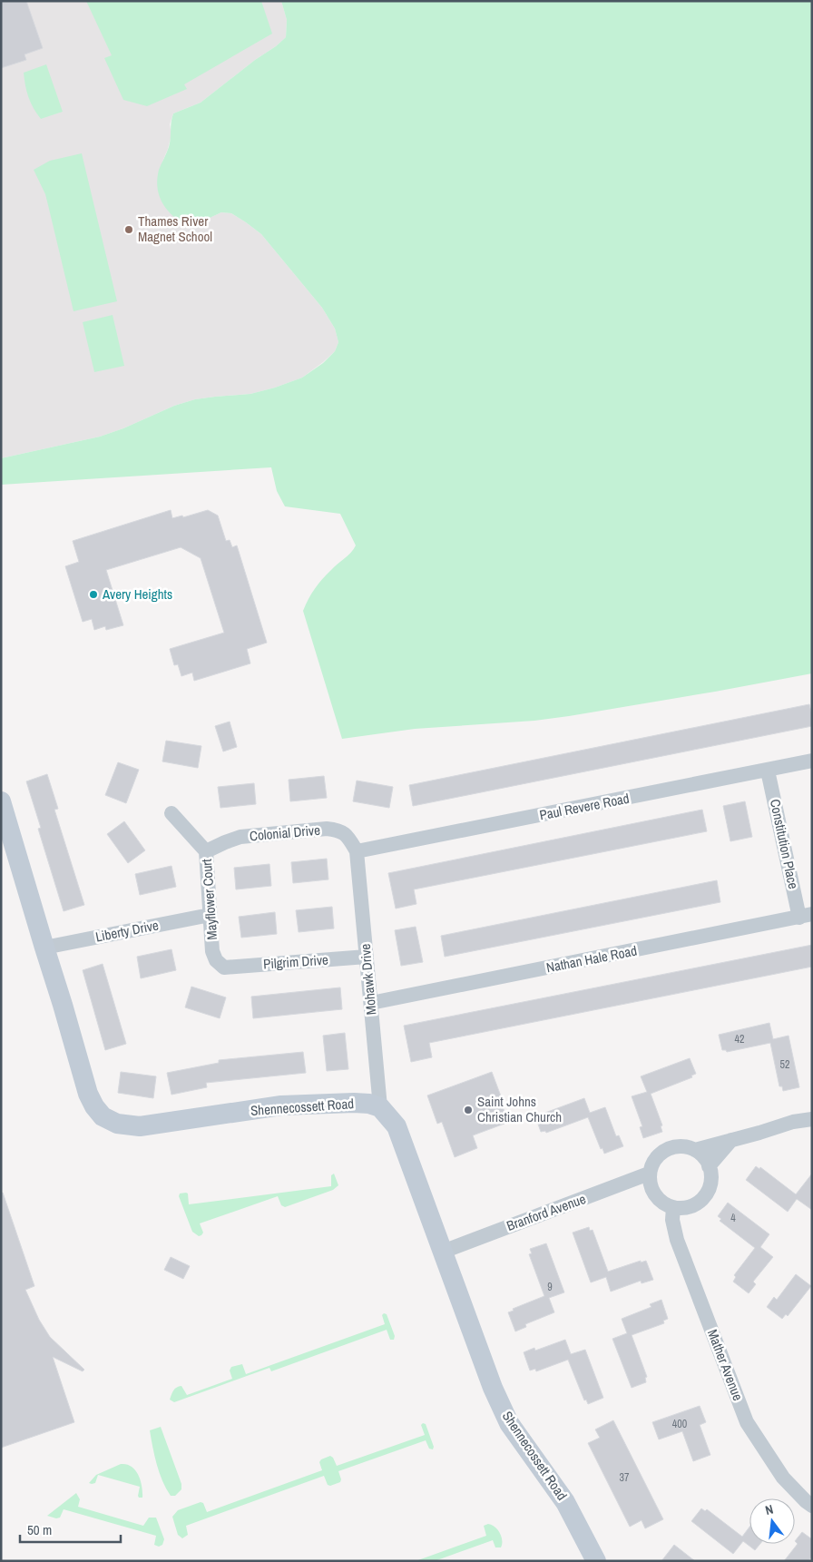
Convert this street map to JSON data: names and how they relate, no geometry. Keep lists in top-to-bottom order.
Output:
{
  "streets": {
    "street": [
      "Paul Revere Road",
      "Colonial Drive",
      "Constitution Place",
      "Mayflower Court",
      "Liberty Drive",
      "Nathan Hale Road",
      "Pilgrim Drive",
      "Mohawk Drive",
      "Shennecossett Road",
      "Branford Avenue",
      "Mather Avenue"
    ]
  },
  "crossings": [
    ["Paul Revere Road", "Colonial Drive"],
    ["Paul Revere Road", "Constitution Place"],
    ["Paul Revere Road", "Mohawk Drive"],
    ["Colonial Drive", "Mayflower Court"],
    ["Colonial Drive", "Mohawk Drive"],
    ["Constitution Place", "Nathan Hale Road"],
    ["Mayflower Court", "Liberty Drive"],
    ["Mayflower Court", "Pilgrim Drive"],
    ["Liberty Drive", "Shennecossett Road"],
    ["Nathan Hale Road", "Mohawk Drive"],
    ["Pilgrim Drive", "Mohawk Drive"],
    ["Mohawk Drive", "Shennecossett Road"],
    ["Shennecossett Road", "Branford Avenue"],
    ["Branford Avenue", "Mather Avenue"]
  ],
  "places": ["Thames River Magnet School", "Avery Heights", "Saint Johns Christian Church"],
  "house_numbers": [
    "42",
    "52",
    "4",
    "9",
    "400",
    "37"
  ],
  "scale_bar": "50 m",
  "north": "top"
}
